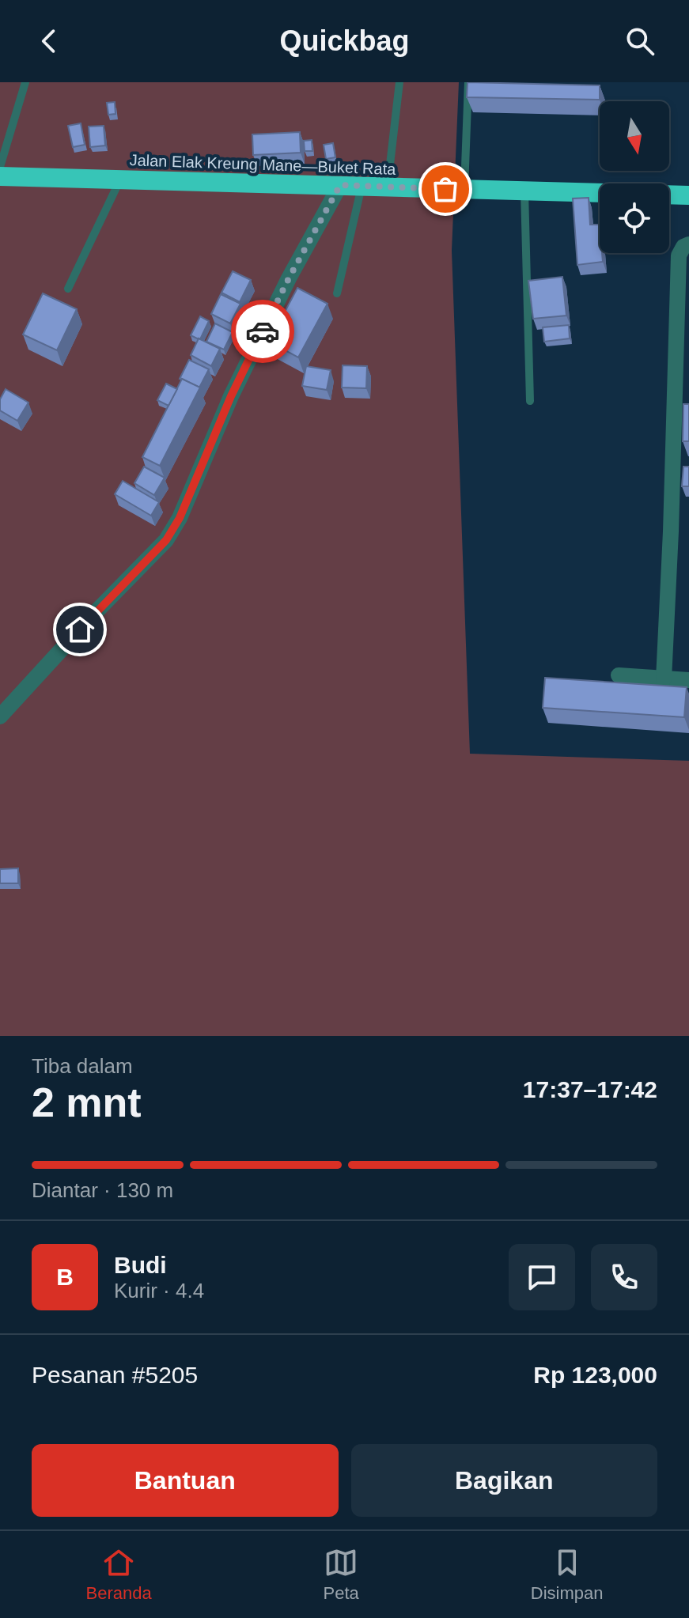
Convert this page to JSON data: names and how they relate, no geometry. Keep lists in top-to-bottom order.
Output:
{
  "streets": {
    "highway": ["Jalan Elak Kreung Mane—Buket Rata"]
  },
  "north": "bottom",
  "page": {
    "header": "Quickbag",
    "heading": ["2 mnt", "Tiba dalam", "17:37–17:42"],
    "panel": [
      "Budi",
      "Kurir · 4.4",
      "Pesanan #5205",
      "Rp 123,000"
    ],
    "bar": "Diantar · 130 m",
    "round": "B",
    "buttons": ["Bantuan", "Bagikan"],
    "tabs": ["Beranda", "Peta", "Disimpan"]
  }
}
